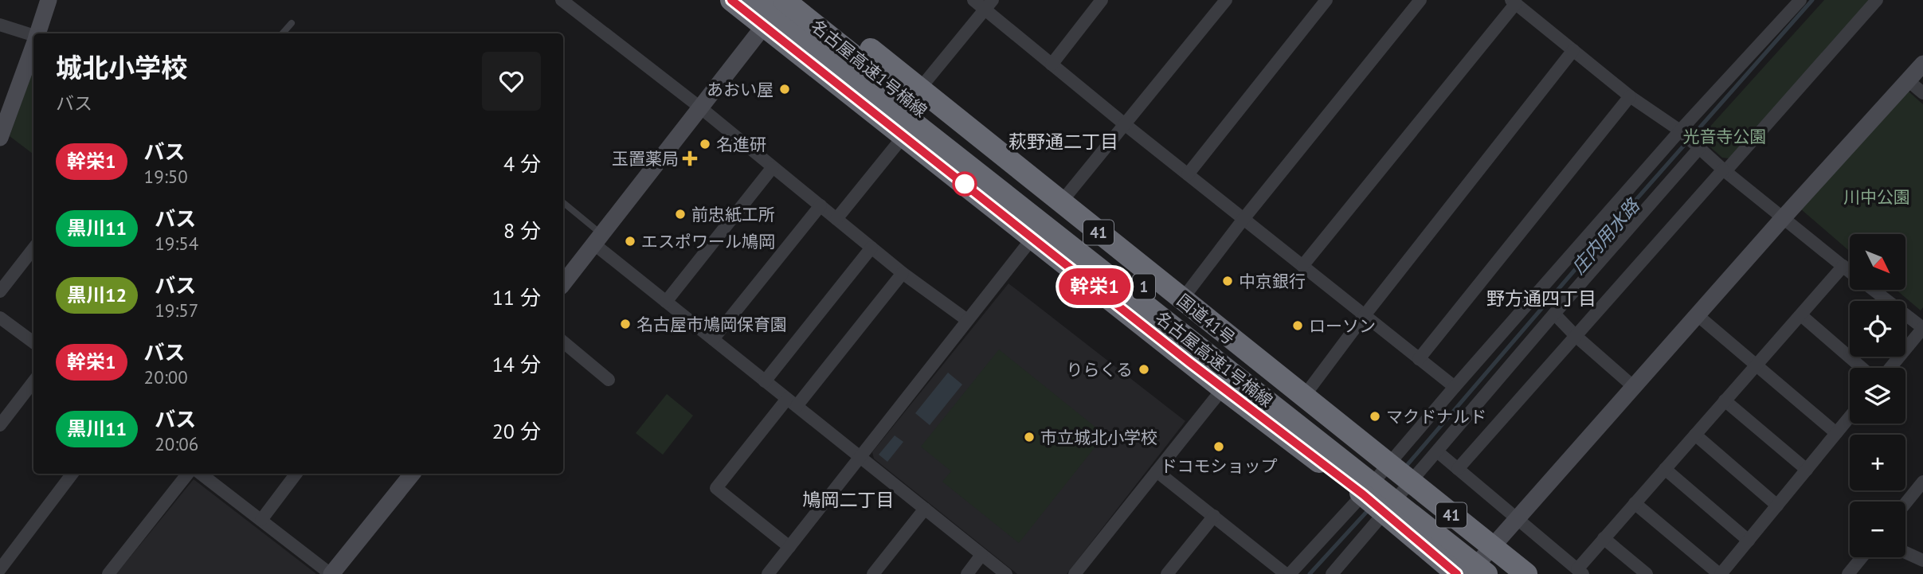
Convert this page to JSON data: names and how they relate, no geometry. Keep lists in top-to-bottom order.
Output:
{
  "streets": {
    "highway": [
      "名古屋高速1号楠線",
      "41",
      "1",
      "国道41号"
    ]
  },
  "districts": ["萩野通二丁目", "野方通四丁目", "鳩岡二丁目"],
  "water": ["庄内用水路"],
  "parks": ["光音寺公園", "川中公園"],
  "places": {
    "other": [
      "あおい屋",
      "名進研",
      "前忠紙工所",
      "エスポワール鳩岡",
      "中京銀行",
      "名古屋市鳩岡保育園",
      "ローソン",
      "りらくる",
      "マクドナルド",
      "市立城北小学校",
      "ドコモショップ"
    ],
    "health": ["玉置薬局"]
  },
  "lines": ["bus line 幹栄1"],
  "north": "bottom right",
  "page": {
    "on_map": "幹栄1",
    "heading": ["城北小学校", "バス"],
    "list": [
      {
        "mark": "幹栄1",
        "name": "バス",
        "note": "19:50",
        "value": "4 分"
      },
      {
        "mark": "黒川11",
        "name": "バス",
        "note": "19:54",
        "value": "8 分"
      },
      {
        "mark": "黒川12",
        "name": "バス",
        "note": "19:57",
        "value": "11 分"
      },
      {
        "mark": "幹栄1",
        "name": "バス",
        "note": "20:00",
        "value": "14 分"
      },
      {
        "mark": "黒川11",
        "name": "バス",
        "note": "20:06",
        "value": "20 分"
      }
    ],
    "map_buttons": ["+", "−"]
  }
}
